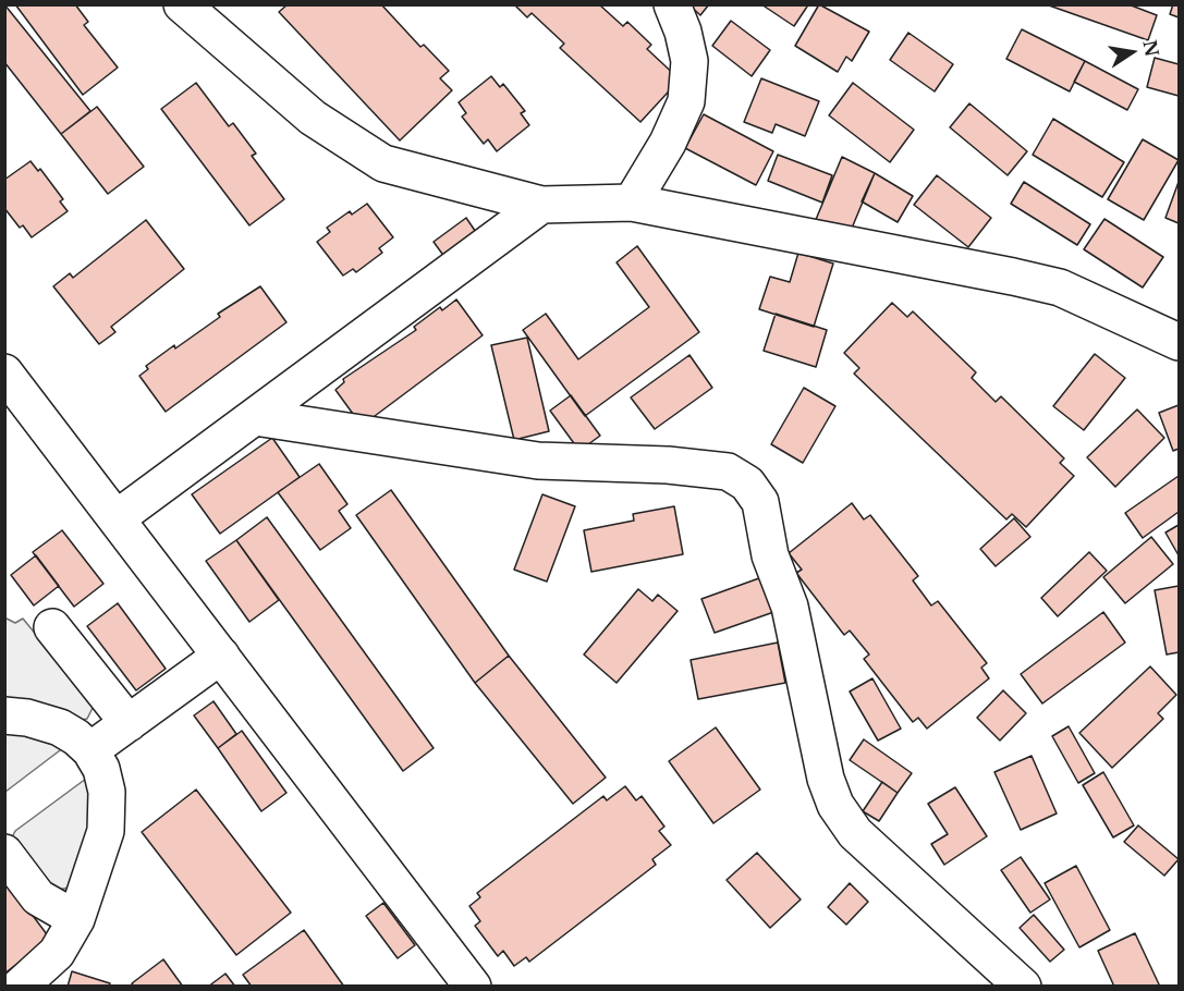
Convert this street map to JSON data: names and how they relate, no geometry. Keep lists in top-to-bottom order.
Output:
{
  "north": "right"
}
